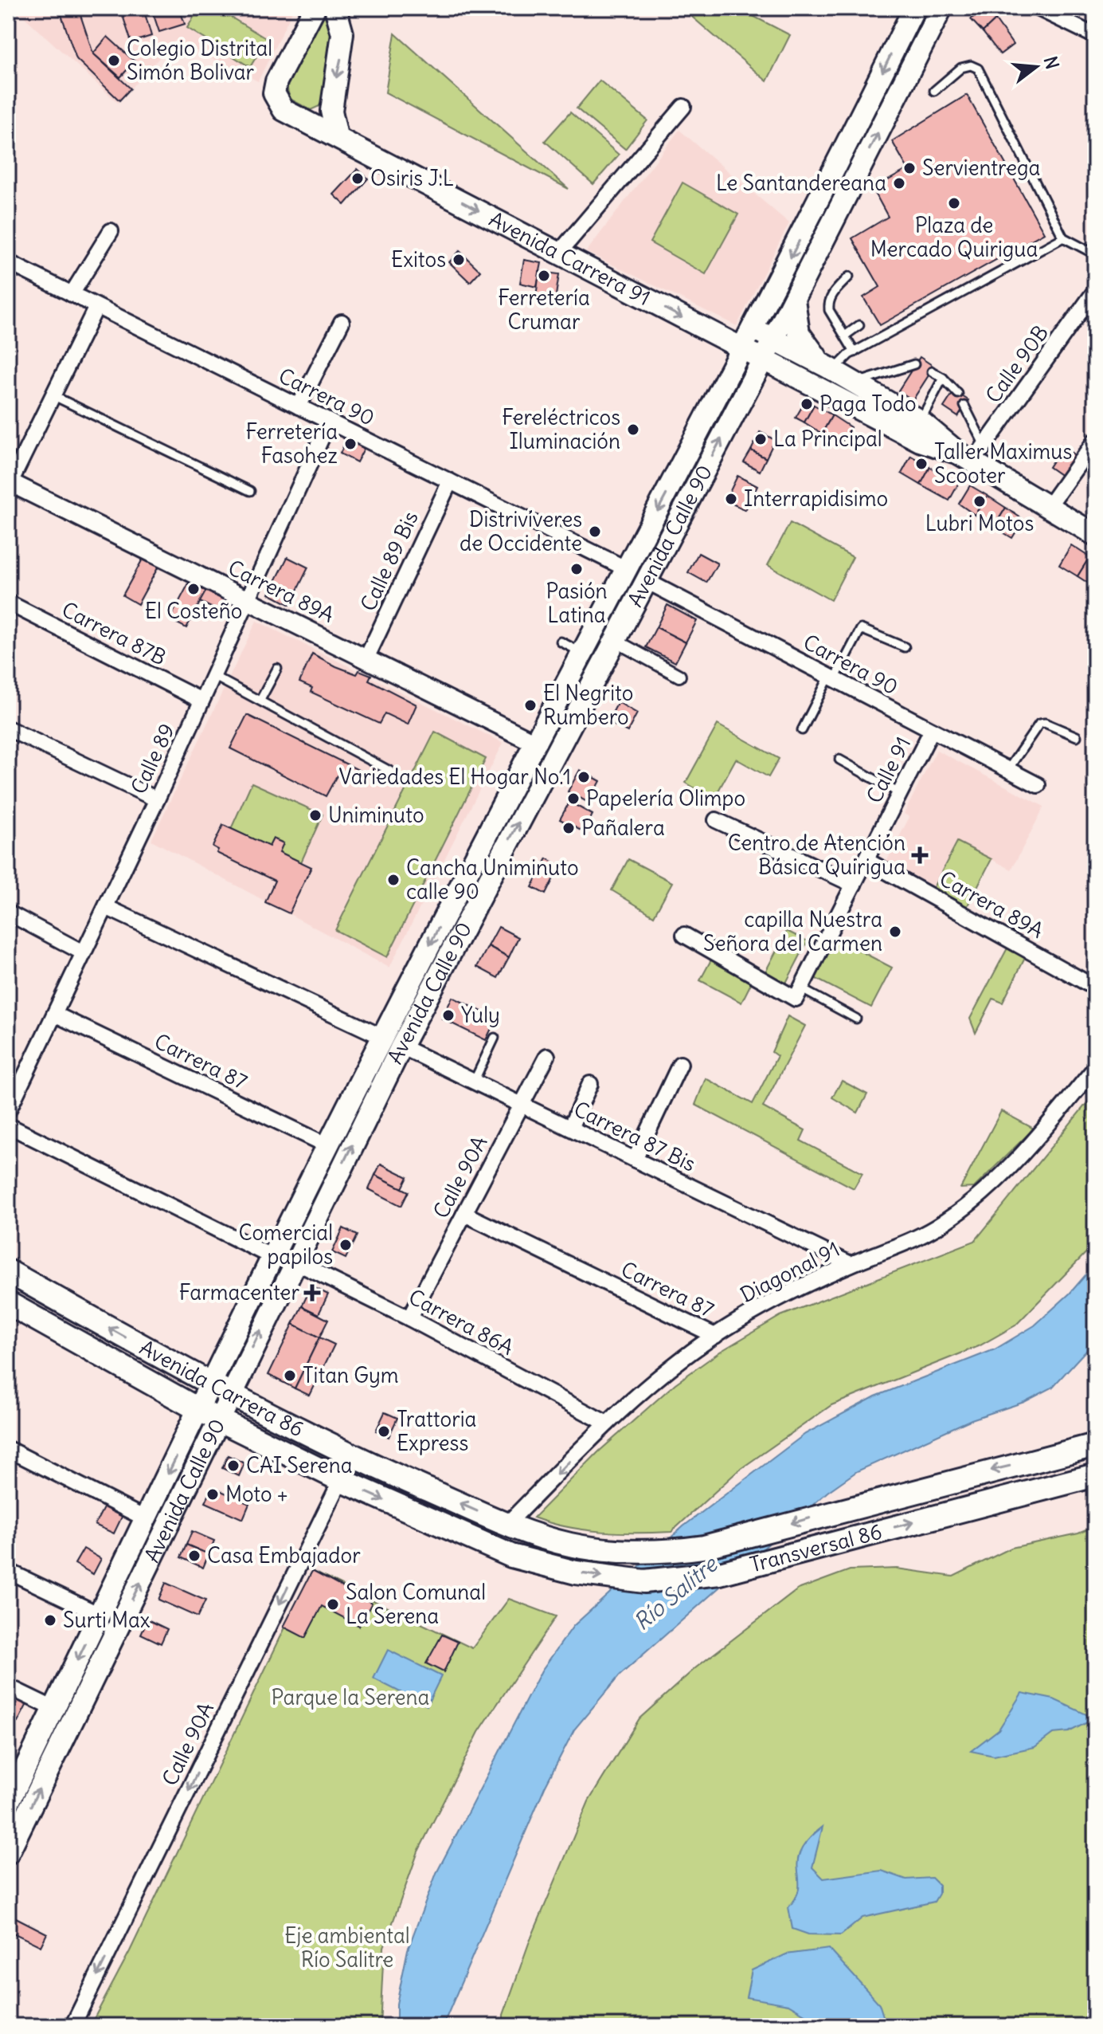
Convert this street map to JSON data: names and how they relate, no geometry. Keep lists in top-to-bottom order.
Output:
{
  "streets": {
    "main road": [
      "Avenida Carrera 91",
      "Avenida Calle 90",
      "Avenida Carrera 86",
      "Transversal 86"
    ],
    "street": [
      "Calle 90B",
      "Carrera 90",
      "Calle 89 Bis",
      "Carrera 89A",
      "Carrera 87B",
      "Calle 89",
      "Calle 91",
      "Carrera 87",
      "Carrera 87 Bis",
      "Calle 90A",
      "Diagonal 91",
      "Carrera 86A"
    ]
  },
  "crossings": [
    ["Avenida Carrera 91", "Calle 90B"],
    ["Avenida Carrera 91", "Avenida Calle 90"],
    ["Carrera 90", "Avenida Calle 90"],
    ["Carrera 90", "Calle 89 Bis"],
    ["Carrera 90", "Calle 89"],
    ["Carrera 90", "Calle 91"],
    ["Avenida Calle 90", "Carrera 89A"],
    ["Avenida Calle 90", "Carrera 87"],
    ["Avenida Calle 90", "Carrera 87 Bis"],
    ["Avenida Calle 90", "Carrera 86A"],
    ["Avenida Calle 90", "Avenida Carrera 86"],
    ["Calle 89 Bis", "Carrera 89A"],
    ["Carrera 89A", "Calle 89"],
    ["Carrera 89A", "Calle 91"],
    ["Carrera 87B", "Calle 89"],
    ["Calle 89", "Carrera 87"],
    ["Carrera 87", "Calle 90A"],
    ["Carrera 87", "Diagonal 91"],
    ["Carrera 87 Bis", "Calle 90A"],
    ["Carrera 87 Bis", "Diagonal 91"],
    ["Calle 90A", "Carrera 86A"],
    ["Calle 90A", "Avenida Carrera 86"],
    ["Diagonal 91", "Carrera 86A"],
    ["Diagonal 91", "Avenida Carrera 86"],
    ["Avenida Carrera 86", "Transversal 86"]
  ],
  "one_way": ["Avenida Carrera 91", "Calle 90A"],
  "water": ["Río Salitre"],
  "parks": ["Parque la Serena", "Eje ambiental Río Salitre"],
  "places": {
    "other": [
      "Colegio Distrital Simón Bolivar",
      "Servientrega",
      "Osiris J.L",
      "Le Santandereana",
      "Plaza de Mercado Quirigua",
      "Exitos",
      "Ferretería Crumar",
      "Paga Todo",
      "Fereléctricos Iluminación",
      "La Principal",
      "Ferretería Fasohez",
      "Taller Maximus Scooter",
      "Interrapidisimo",
      "Lubri Motos",
      "Distrivíveres de Occidente",
      "Pasión Latina",
      "El Costeño",
      "El Negrito Rumbero",
      "Variedades El Hogar No.1",
      "Papelería Olimpo",
      "Uniminuto",
      "Pañalera",
      "Cancha Uniminuto calle 90",
      "capilla Nuestra Señora del Carmen",
      "Yuly",
      "Comercial papilos",
      "Titan Gym",
      "Trattoria Express",
      "CAI Serena",
      "Moto +",
      "Casa Embajador",
      "Salon Comunal La Serena",
      "Surti Max"
    ],
    "health": ["Centro de Atención Básica Quirigua", "Farmacenter"]
  },
  "north": "right"
}
